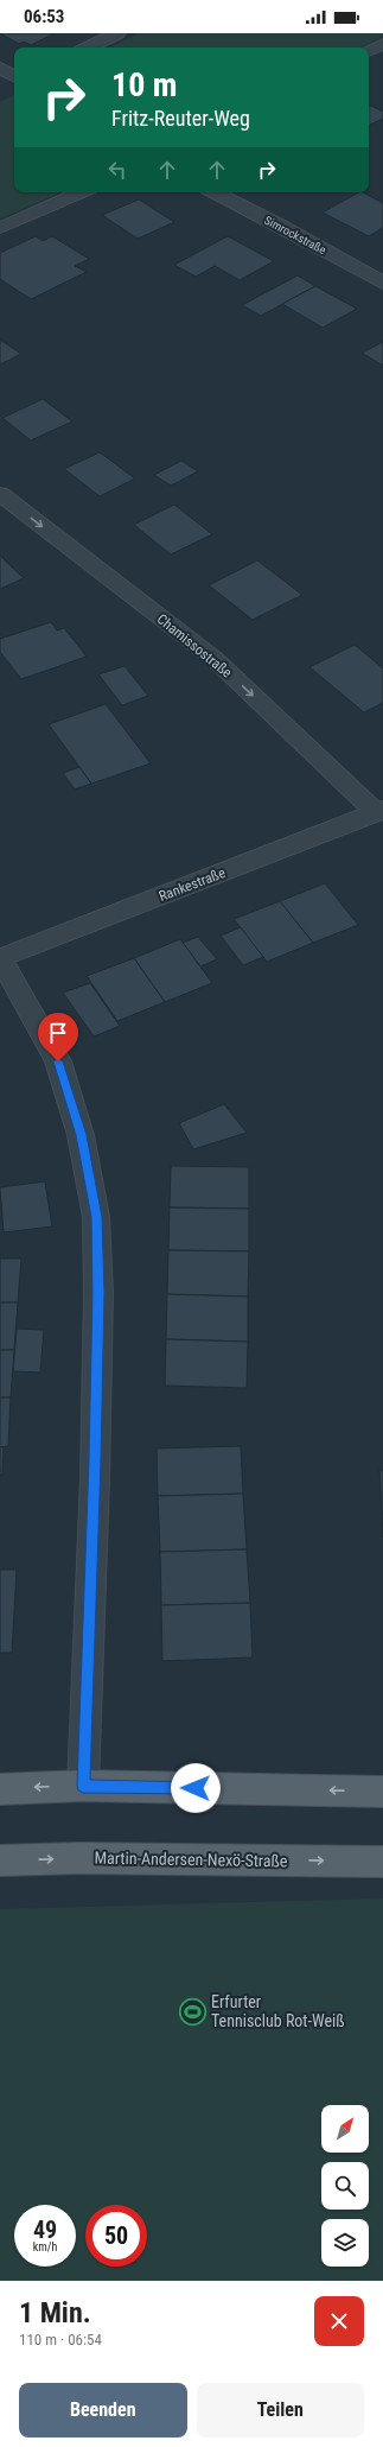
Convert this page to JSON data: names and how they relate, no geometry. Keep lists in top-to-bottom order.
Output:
{
  "streets": {
    "main road": ["Martin-Andersen-Nexö-Straße"],
    "street": ["Simrockstraße", "Chamissostraße", "Rankestraße"]
  },
  "crossings": [
    ["Chamissostraße", "Rankestraße"]
  ],
  "one_way": ["Chamissostraße"],
  "places": {
    "sports": ["Erfurter Tennisclub Rot-Weiß"]
  },
  "north": "top right",
  "page": {
    "status": "06:53",
    "turn": ["10 m", "Fritz-Reuter-Weg"],
    "speed": "49 km/h",
    "limit": "50",
    "heading": ["1 Min.", "110 m · 06:54"],
    "buttons": ["Beenden", "Teilen"]
  }
}
